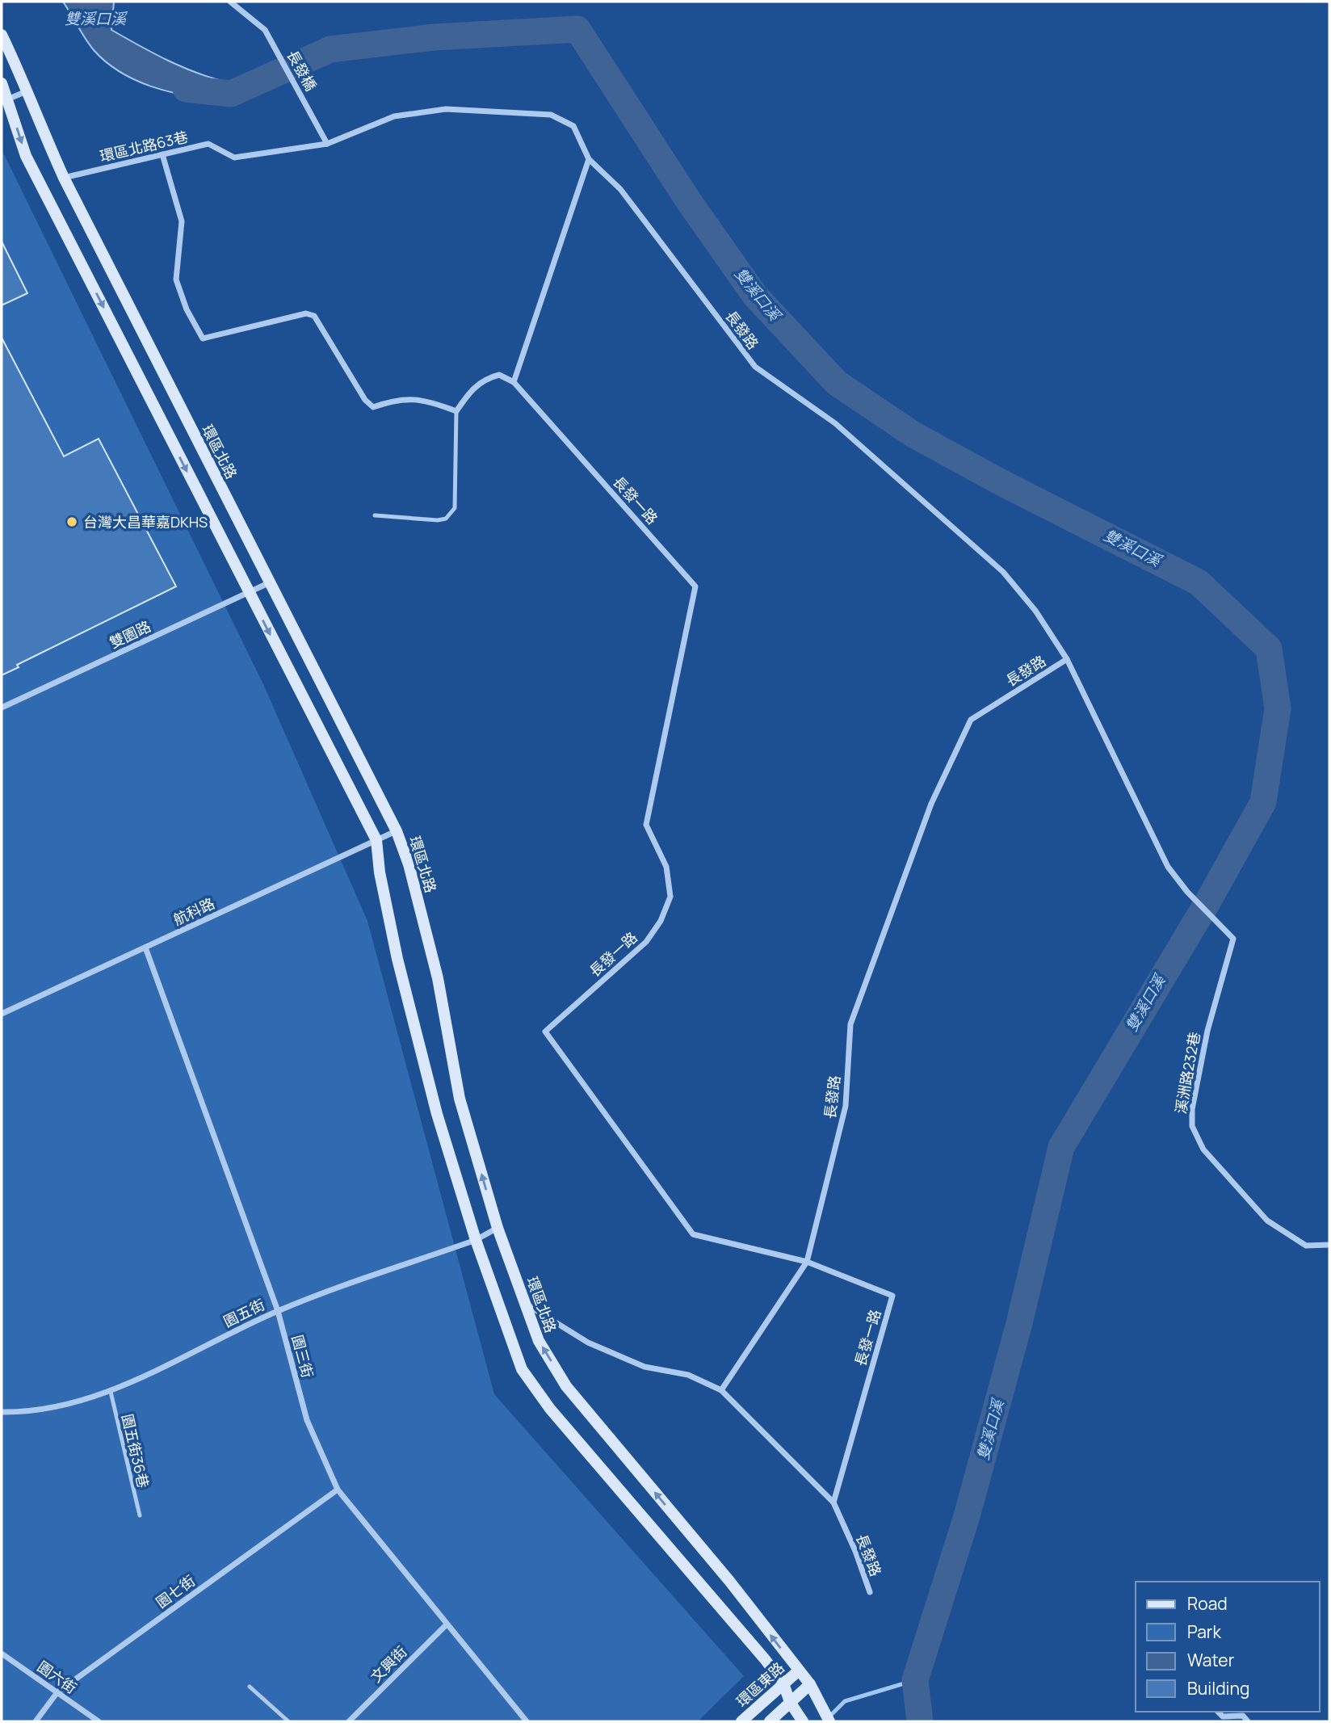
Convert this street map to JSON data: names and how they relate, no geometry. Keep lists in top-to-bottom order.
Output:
{
  "streets": {
    "street": [
      "長發橋",
      "環區北路63巷",
      "長發路",
      "環區北路",
      "長發一路",
      "雙園路",
      "航科路",
      "溪洲路232巷",
      "園五街",
      "園三街",
      "園七街",
      "文興街",
      "園六街",
      "環區東路"
    ],
    "lane": ["園五街36巷"]
  },
  "crossings": [
    ["長發橋", "環區北路63巷"],
    ["長發橋", "長發路"],
    ["環區北路63巷", "長發路"],
    ["環區北路63巷", "環區北路"],
    ["長發路", "長發一路"],
    ["長發路", "溪洲路232巷"],
    ["環區北路", "雙園路"],
    ["環區北路", "航科路"],
    ["環區北路", "園五街"],
    ["環區北路", "環區東路"],
    ["航科路", "園三街"],
    ["園五街", "園三街"],
    ["園五街", "園五街36巷"],
    ["園三街", "園七街"],
    ["園三街", "文興街"],
    ["園七街", "園六街"]
  ],
  "water": ["雙溪口溪"],
  "places": ["台灣大昌華嘉DKHS"],
  "legend": [
    "Road",
    "Park",
    "Water",
    "Building"
  ]
}
